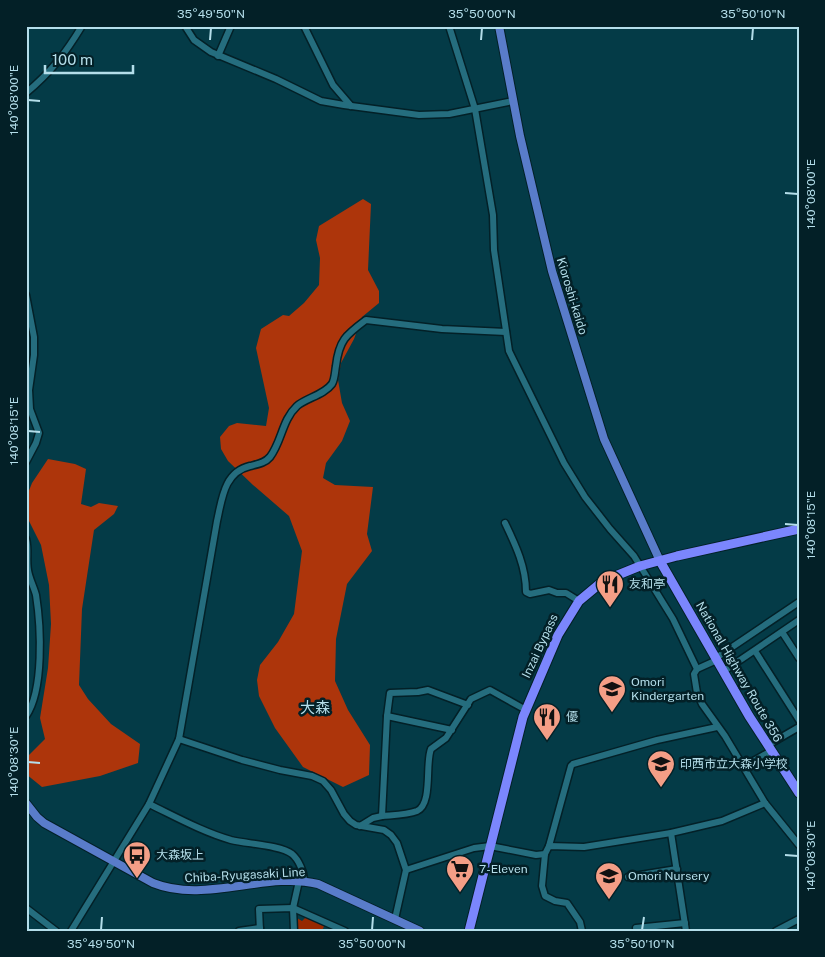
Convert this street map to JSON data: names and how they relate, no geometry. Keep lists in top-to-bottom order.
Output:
{
  "streets": {
    "highway": ["Inzai Bypass", "National Highway Route 356"],
    "main road": ["Kioroshi-kaido", "Chiba-Ryugasaki Line"]
  },
  "crossings": [
    ["Kioroshi-kaido", "Inzai Bypass"],
    ["Kioroshi-kaido", "National Highway Route 356"],
    ["Inzai Bypass", "National Highway Route 356"]
  ],
  "districts": ["大森"],
  "places": {
    "restaurant": ["友和亭", "優"],
    "school or university": ["Omori Kindergarten", "印西市立大森小学校", "Omori Nursery"],
    "bus stop": ["大森坂上"],
    "supermarket": ["7-Eleven"]
  },
  "scale_bar": "100 m",
  "coordinates": [
    "35°49'50\"N",
    "35°50'00\"N",
    "35°50'10\"N",
    "140°08'00\"E",
    "140°08'15\"E",
    "140°08'30\"E"
  ]
}
